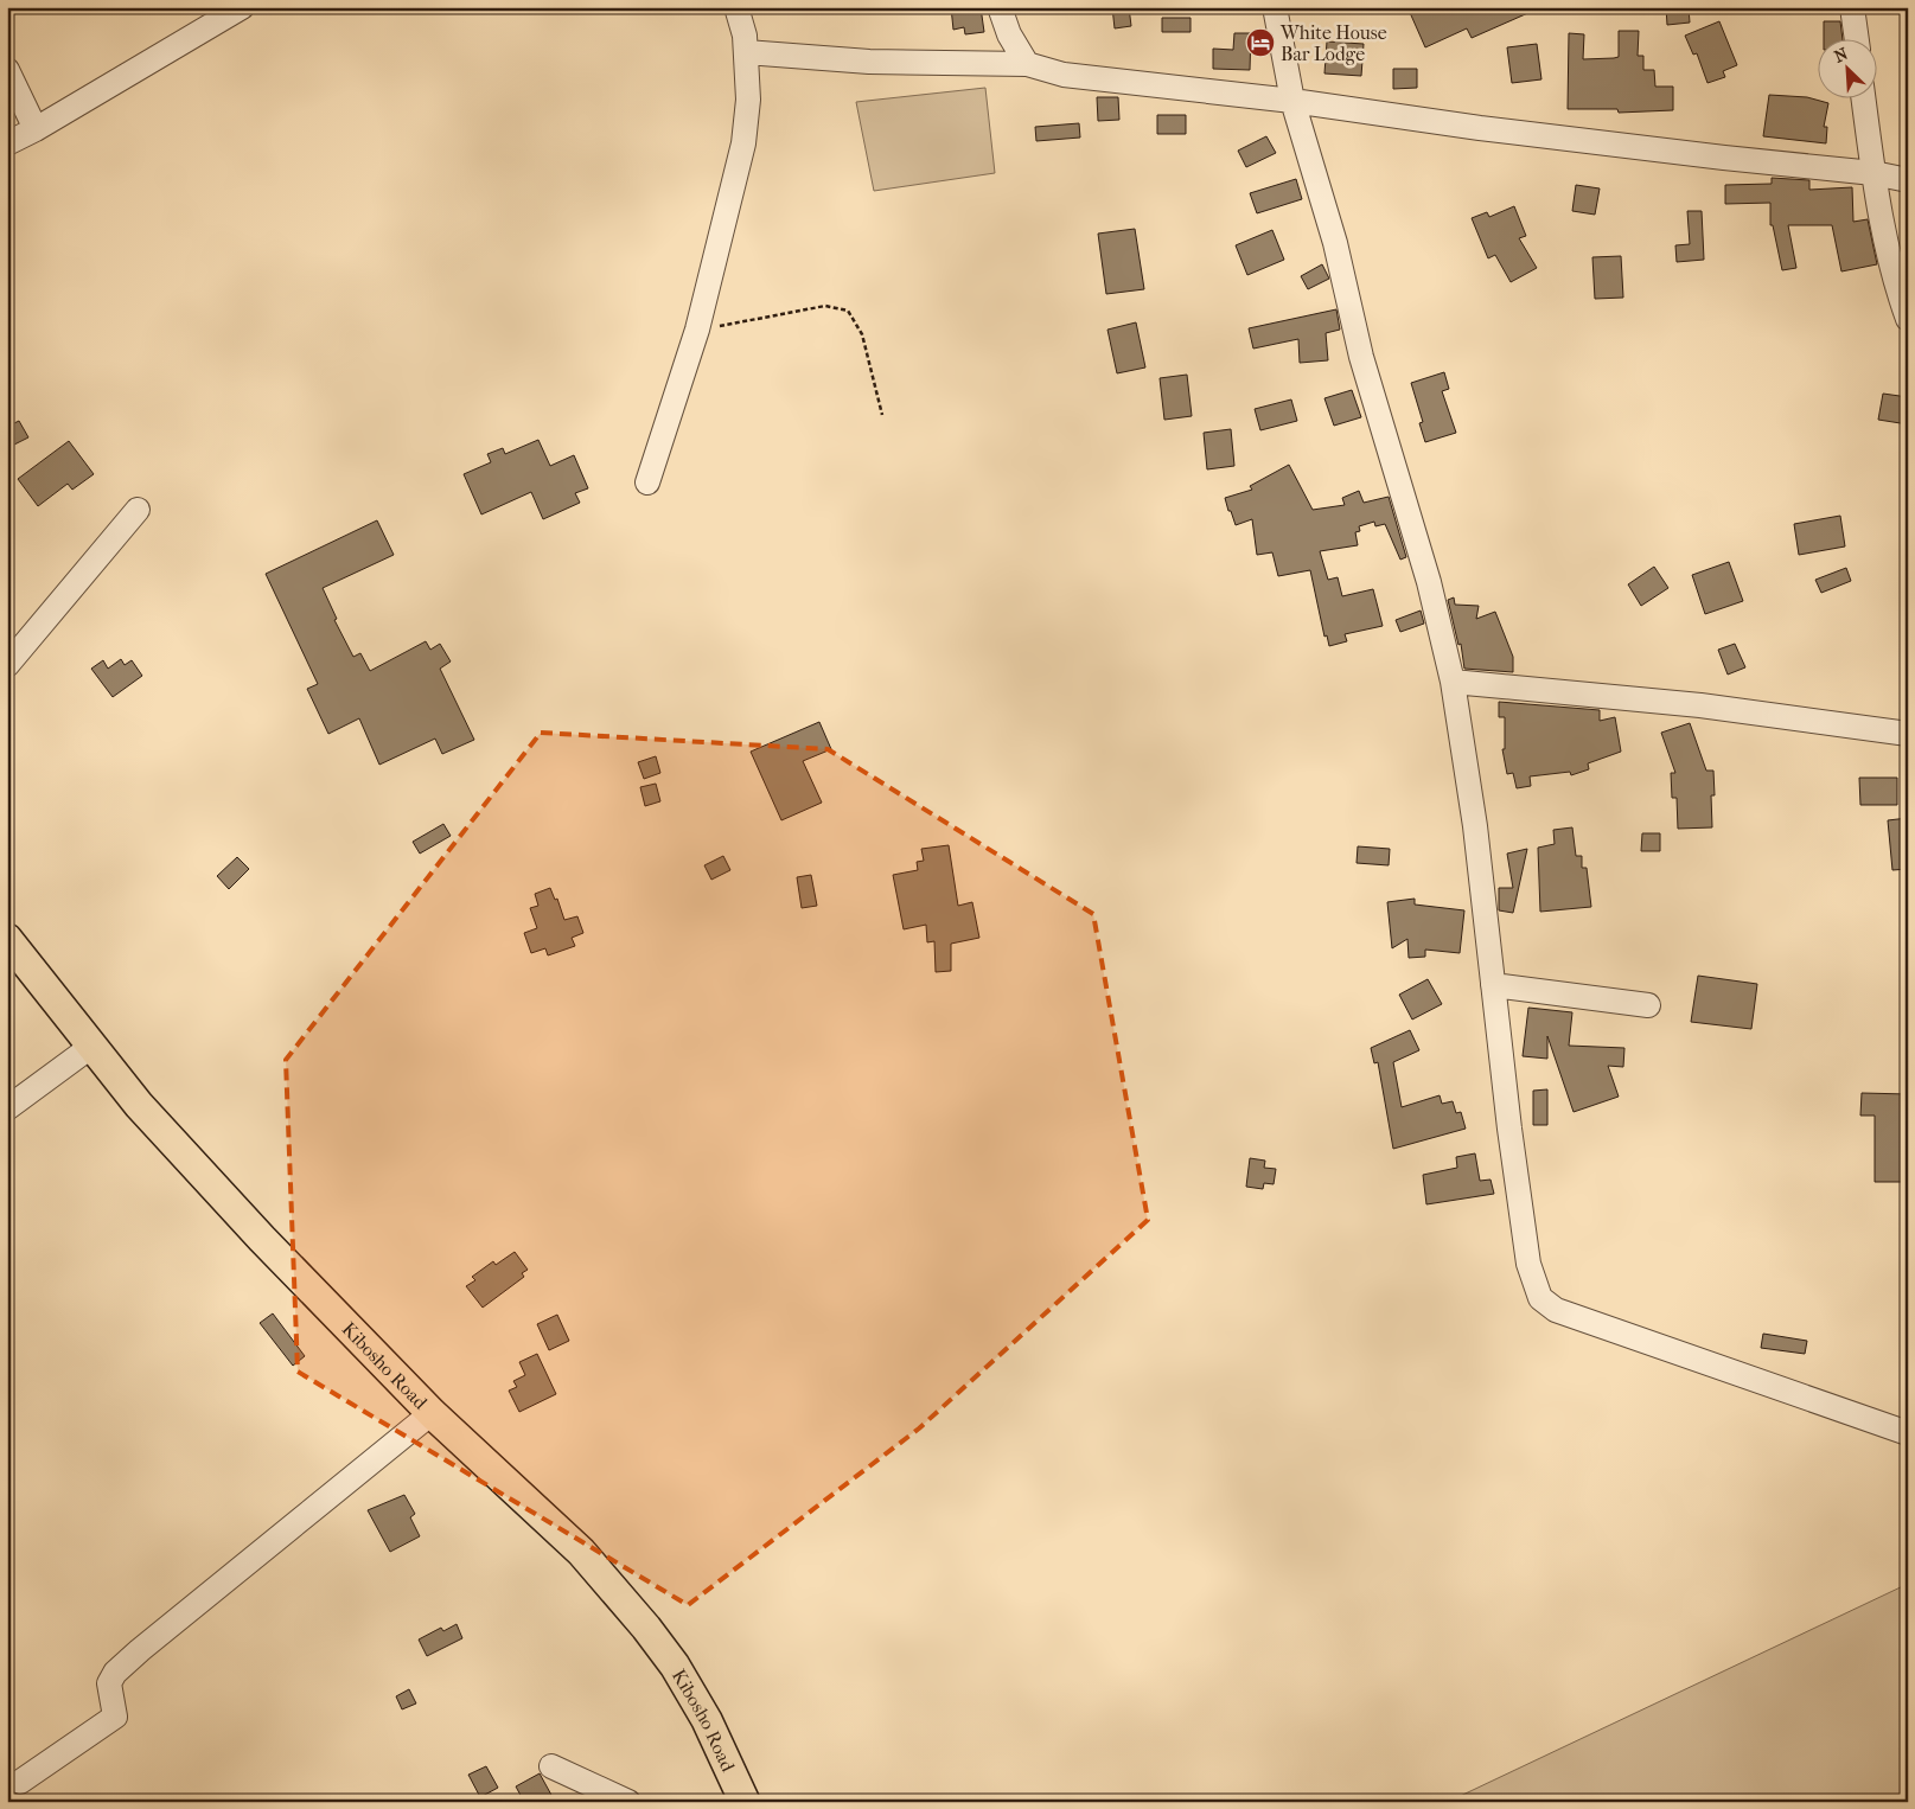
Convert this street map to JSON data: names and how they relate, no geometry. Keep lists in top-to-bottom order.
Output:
{
  "streets": {
    "main road": ["Kibosho Road"]
  },
  "places": {
    "hotel": ["White House Bar Lodge"]
  },
  "north": "top left"
}
